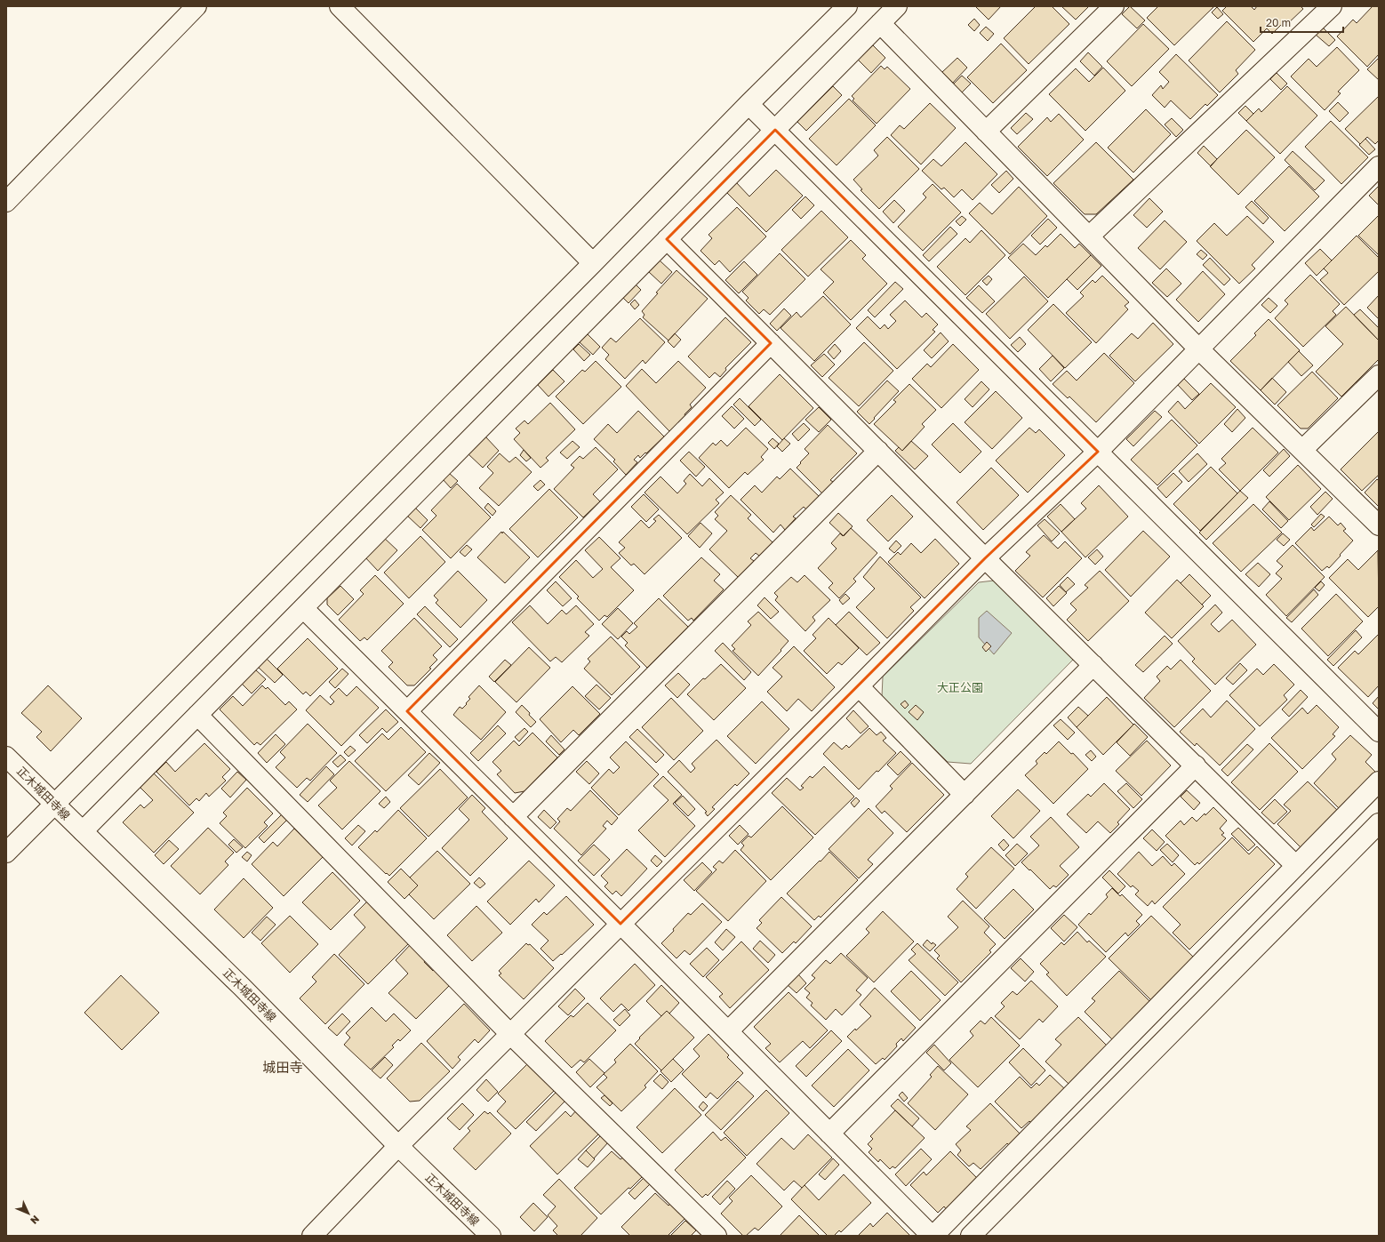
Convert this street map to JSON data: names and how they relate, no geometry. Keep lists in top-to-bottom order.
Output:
{
  "streets": {
    "street": ["正木城田寺線"]
  },
  "districts": ["城田寺"],
  "parks": ["大正公園"],
  "scale_bar": "20 m",
  "north": "bottom right"
}
